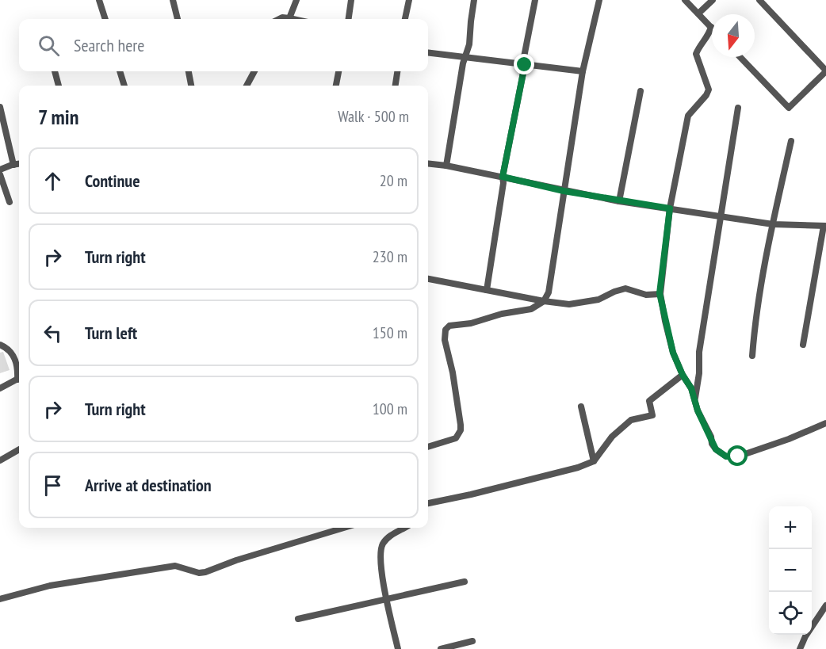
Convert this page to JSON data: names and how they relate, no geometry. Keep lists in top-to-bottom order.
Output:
{
  "north": "bottom",
  "page": {
    "search": "Search here",
    "heading": ["7 min", "Walk · 500 m"],
    "list": [
      ["Continue", "20 m"],
      ["Turn right", "230 m"],
      ["Turn left", "150 m"],
      ["Turn right", "100 m"],
      "Arrive at destination"
    ],
    "map_buttons": ["+", "−"]
  }
}
